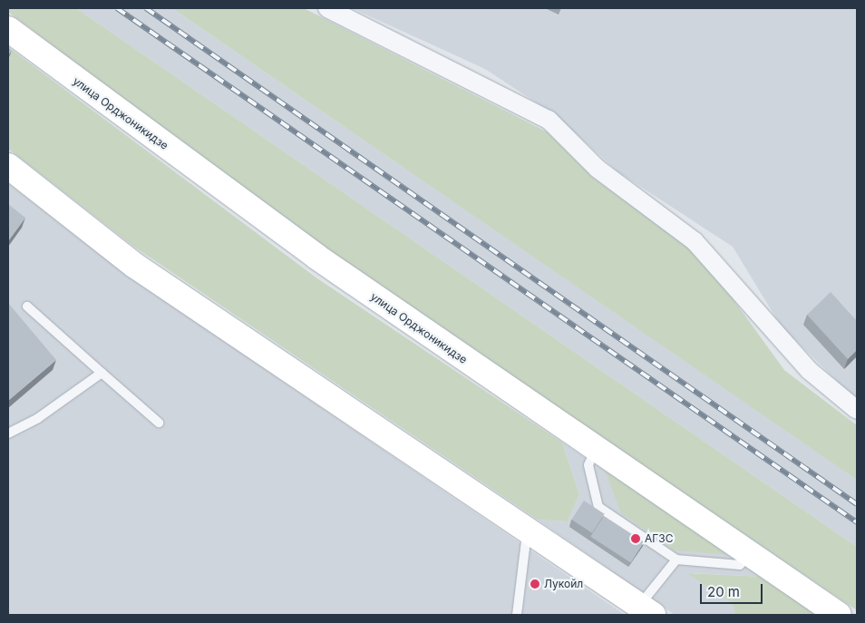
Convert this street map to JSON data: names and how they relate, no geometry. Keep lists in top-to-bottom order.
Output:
{
  "streets": {
    "main road": ["улица Орджоникидзе"]
  },
  "places": ["АГЗС", "Лукойл"],
  "scale_bar": "20 m"
}
